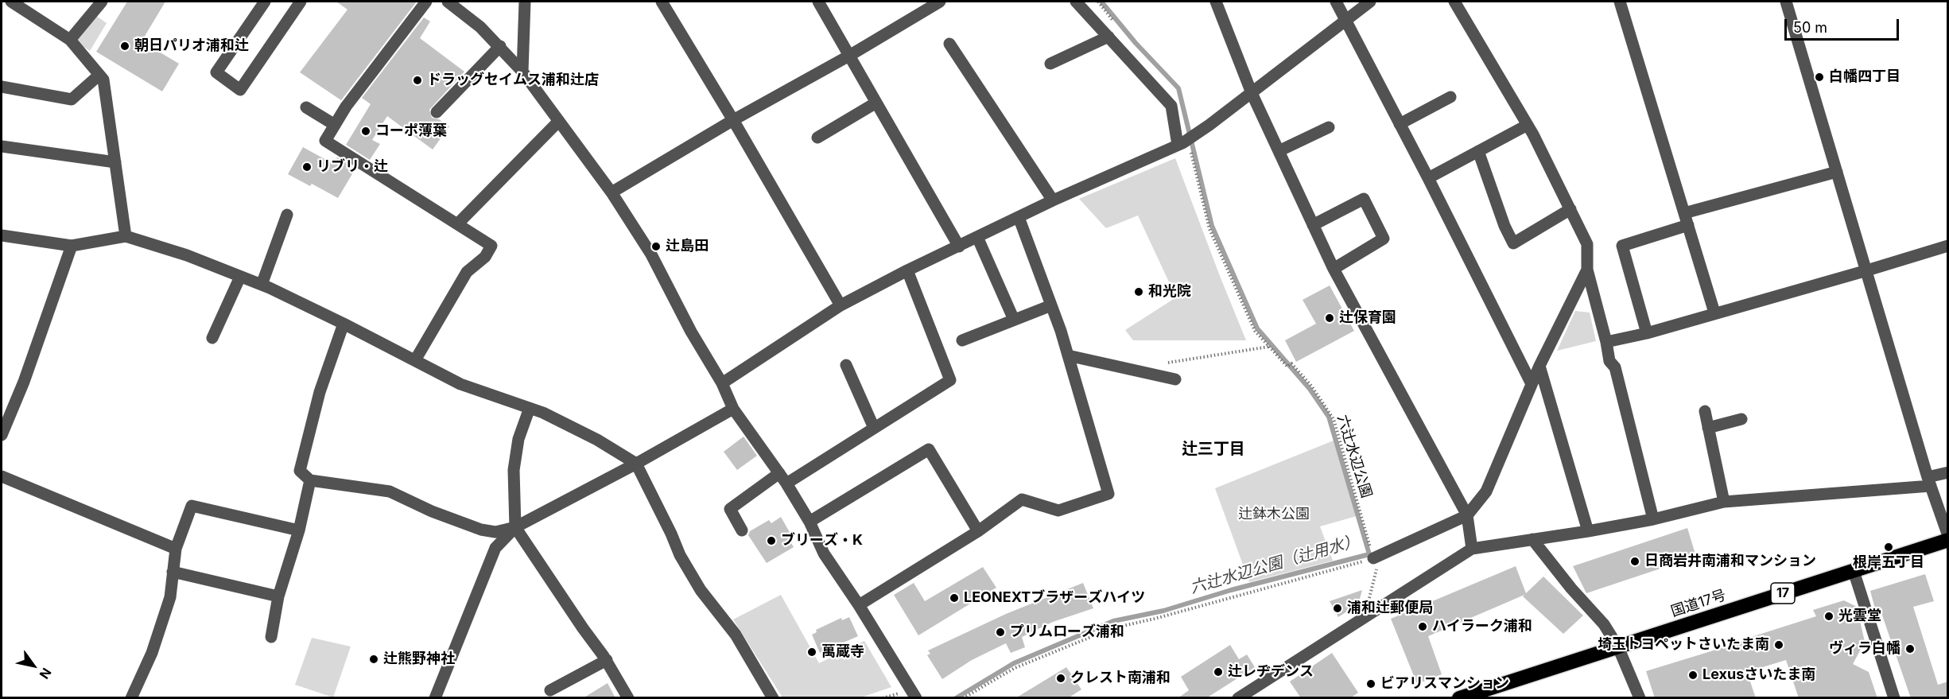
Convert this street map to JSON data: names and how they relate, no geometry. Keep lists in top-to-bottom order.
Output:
{
  "streets": {
    "highway": ["17", "国道17号"],
    "path": ["六辻水辺公園"]
  },
  "districts": ["辻三丁目"],
  "water": ["六辻水辺公園（辻用水）"],
  "parks": ["辻鉢木公園"],
  "places": [
    "朝日パリオ浦和辻",
    "白幡四丁目",
    "ドラッグセイムス浦和辻店",
    "コーポ薄葉",
    "リブリ・辻",
    "辻島田",
    "和光院",
    "辻保育園",
    "ブリーズ・K",
    "根岸五丁目",
    "日商岩井南浦和マンション",
    "LEONEXTブラザーズハイツ",
    "浦和辻郵便局",
    "光雲堂",
    "ハイラーク浦和",
    "プリムローズ浦和",
    "埼玉トヨペットさいたま南",
    "ヴィラ白幡",
    "萬蔵寺",
    "辻熊野神社",
    "辻レヂデンス",
    "Lexusさいたま南",
    "クレスト南浦和",
    "ビアリスマンション"
  ],
  "scale_bar": "50 m",
  "north": "bottom right"
}
